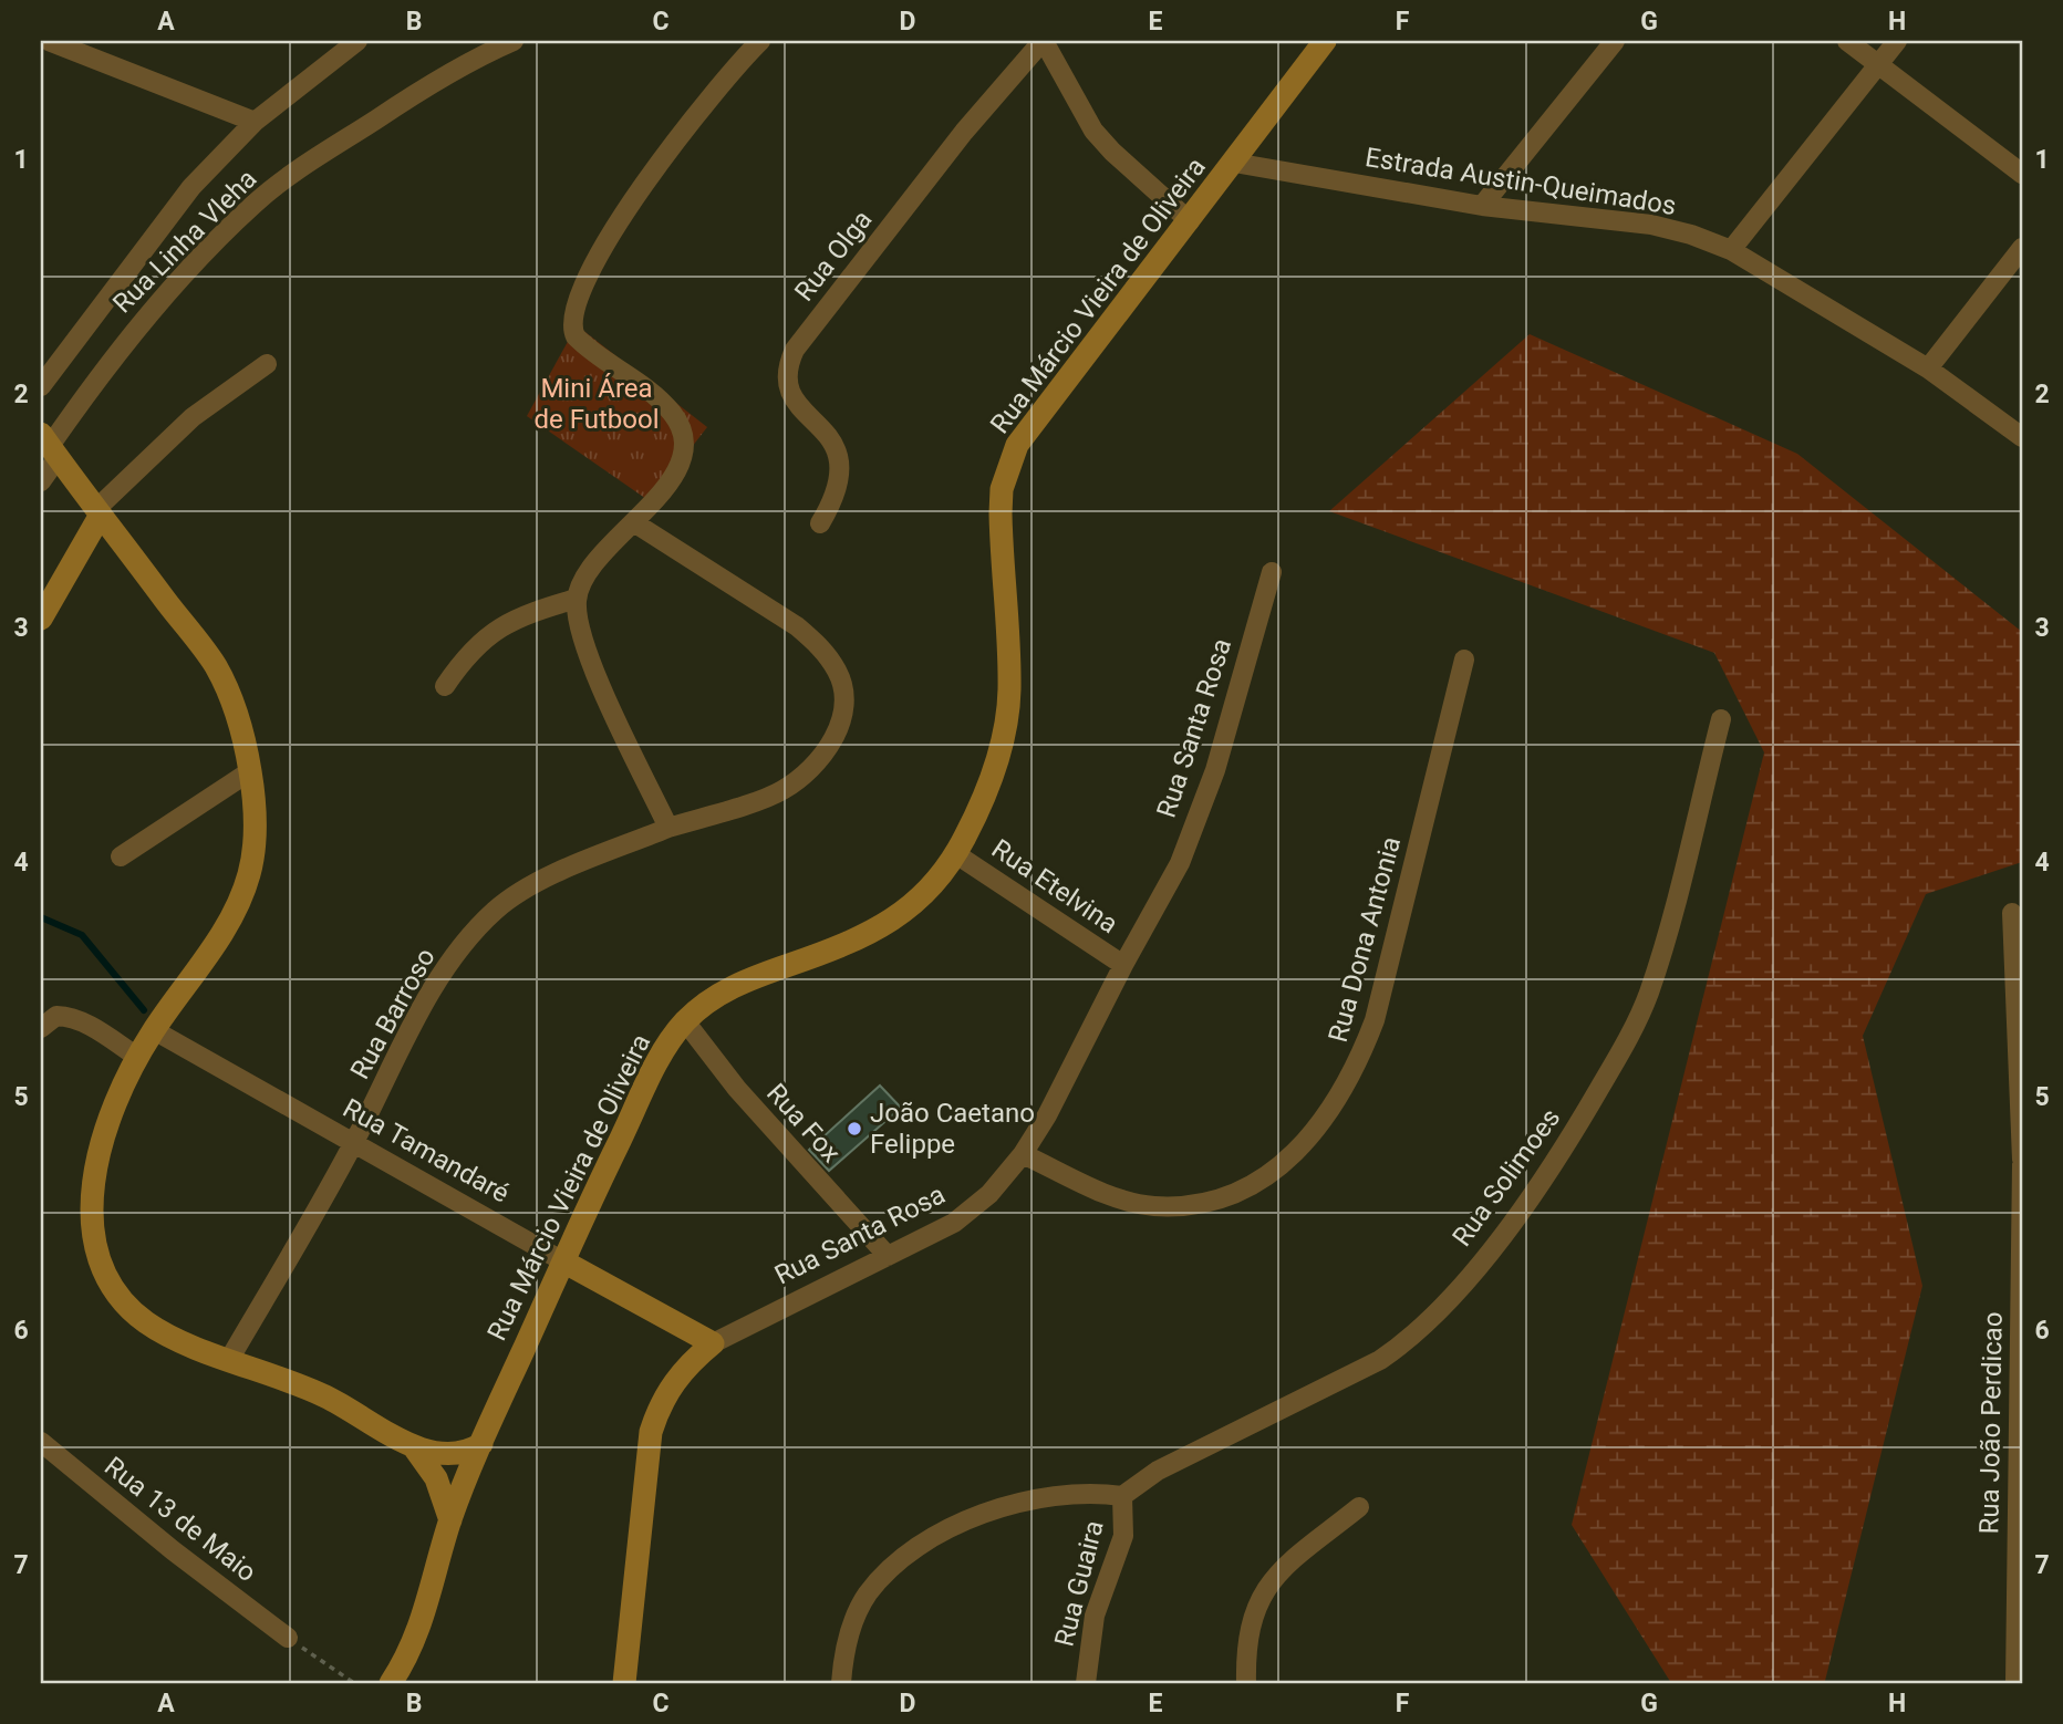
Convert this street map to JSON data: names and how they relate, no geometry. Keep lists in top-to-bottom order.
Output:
{
  "streets": {
    "main road": ["Rua Márcio Vieira de Oliveira", "Rua Santa Rosa", "Rua Tamandaré"],
    "street": [
      "Estrada Austin-Queimados",
      "Rua Linha Vleha",
      "Rua Olga",
      "Rua Etelvina",
      "Rua Dona Antonia",
      "Rua Barroso",
      "Rua Fox",
      "Rua Solimoes",
      "Rua João Perdicao",
      "Rua 13 de Maio",
      "Rua Guaira"
    ]
  },
  "crossings": [
    ["Estrada Austin-Queimados", "Rua Márcio Vieira de Oliveira"],
    ["Rua Márcio Vieira de Oliveira", "Rua Etelvina"],
    ["Rua Márcio Vieira de Oliveira", "Rua Fox"],
    ["Rua Márcio Vieira de Oliveira", "Rua Tamandaré"],
    ["Rua Santa Rosa", "Rua Etelvina"],
    ["Rua Santa Rosa", "Rua Dona Antonia"],
    ["Rua Santa Rosa", "Rua Fox"],
    ["Rua Santa Rosa", "Rua Tamandaré"],
    ["Rua Barroso", "Rua Tamandaré"],
    ["Rua Solimoes", "Rua Guaira"]
  ],
  "parks": ["Mini Área de Futbool"],
  "places": ["João Caetano Felippe"],
  "grid": {
    "columns": [
      "A",
      "B",
      "C",
      "D",
      "E",
      "F",
      "G",
      "H"
    ],
    "rows": [
      "1",
      "2",
      "3",
      "4",
      "5",
      "6",
      "7"
    ]
  }
}
